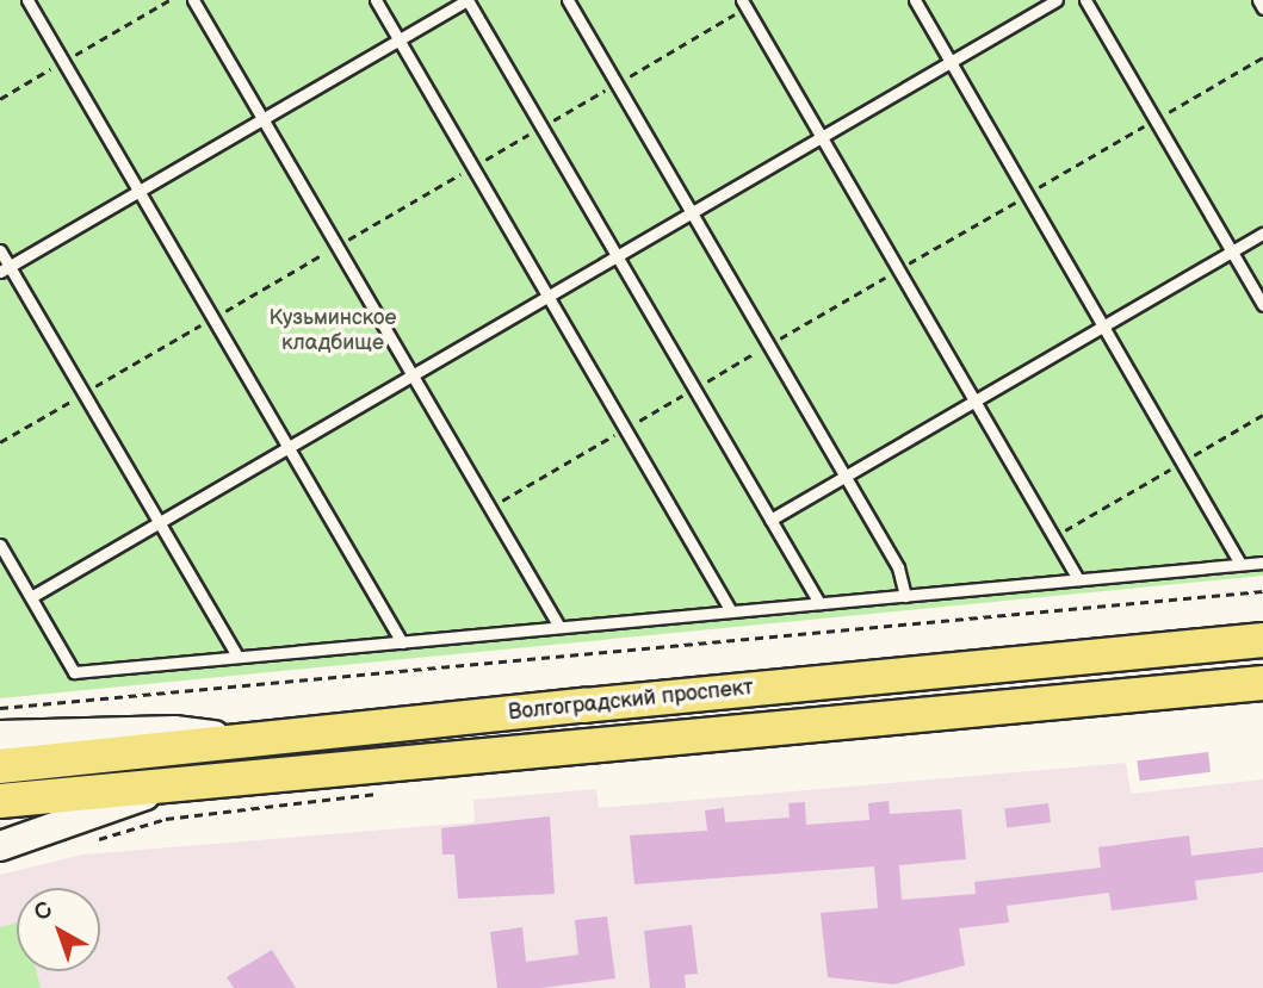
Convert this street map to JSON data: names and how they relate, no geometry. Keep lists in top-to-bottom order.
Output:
{
  "streets": {
    "main road": ["Волгоградский проспект"]
  },
  "parks": ["Кузьминское кладбище"],
  "north": "top left"
}
